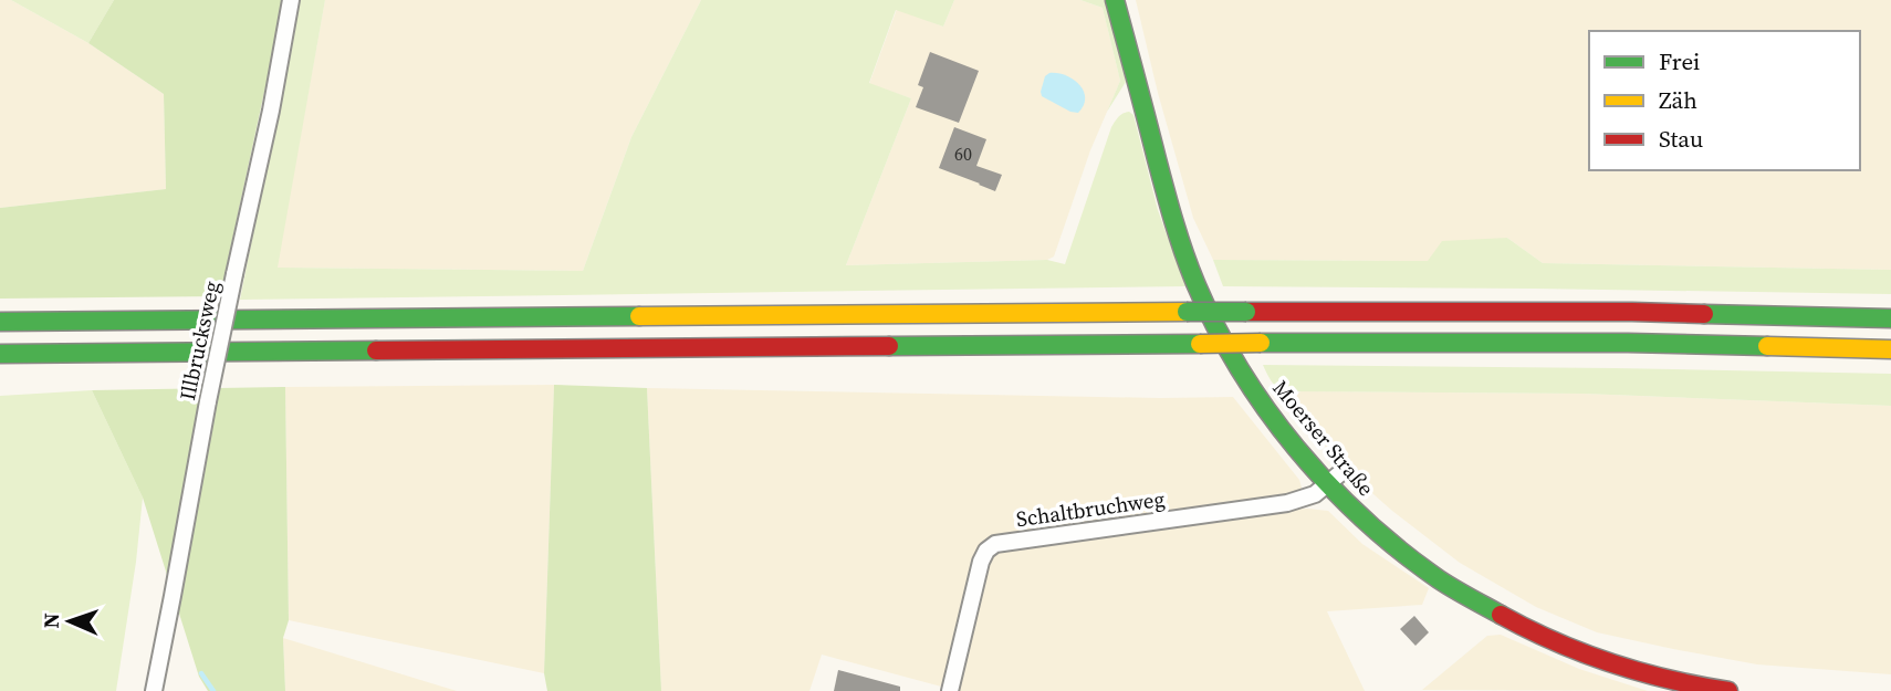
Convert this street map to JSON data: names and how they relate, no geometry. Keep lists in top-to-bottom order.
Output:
{
  "streets": {
    "main road": ["Moerser Straße"],
    "street": ["Illbrucksweg", "Schaltbruchweg"]
  },
  "crossings": [
    ["Moerser Straße", "Schaltbruchweg"]
  ],
  "house_numbers": ["60"],
  "legend": ["Frei", "Zäh", "Stau"],
  "north": "left"
}
